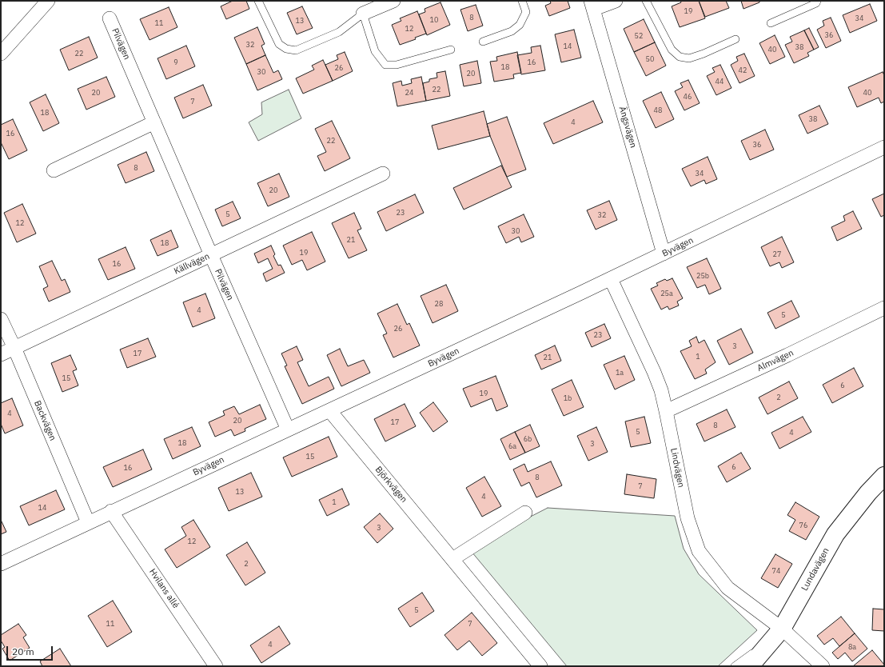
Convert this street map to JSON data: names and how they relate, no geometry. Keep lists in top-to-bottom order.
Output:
{
  "streets": {
    "main road": ["Lundavägen"],
    "street": [
      "Pilvägen",
      "Ängsvägen",
      "Byvägen",
      "Källvägen",
      "Almvägen",
      "Backvägen",
      "Lindvägen",
      "Björkvägen",
      "Hvilans allé"
    ]
  },
  "crossings": [
    ["Pilvägen", "Byvägen"],
    ["Pilvägen", "Källvägen"],
    ["Ängsvägen", "Byvägen"],
    ["Byvägen", "Backvägen"],
    ["Byvägen", "Lindvägen"],
    ["Byvägen", "Björkvägen"],
    ["Byvägen", "Hvilans allé"],
    ["Källvägen", "Backvägen"],
    ["Almvägen", "Lindvägen"],
    ["Lindvägen", "Lundavägen"]
  ],
  "house_numbers": [
    "19",
    "8",
    "34",
    "10",
    "13",
    "11",
    "12",
    "36",
    "52",
    "32",
    "14",
    "38",
    "40",
    "22",
    "50",
    "9",
    "16",
    "18",
    "26",
    "42",
    "30",
    "20",
    "44",
    "22",
    "20",
    "24",
    "40",
    "46",
    "7",
    "48",
    "18",
    "38",
    "4",
    "16",
    "22",
    "36",
    "8",
    "34",
    "20",
    "23",
    "5",
    "32",
    "12",
    "30",
    "21",
    "18",
    "19",
    "27",
    "16",
    "25b",
    "25a",
    "28",
    "4",
    "5",
    "26",
    "23",
    "3",
    "17",
    "1",
    "21",
    "1a",
    "15",
    "6",
    "19",
    "2",
    "1b",
    "4",
    "20",
    "17",
    "8",
    "5",
    "4",
    "6b",
    "18",
    "3",
    "6a",
    "15",
    "6",
    "16",
    "8",
    "7",
    "13",
    "4",
    "1",
    "14",
    "76",
    "3",
    "12",
    "2",
    "74",
    "5",
    "11",
    "7",
    "4",
    "8a"
  ],
  "scale_bar": "20 m"
}
